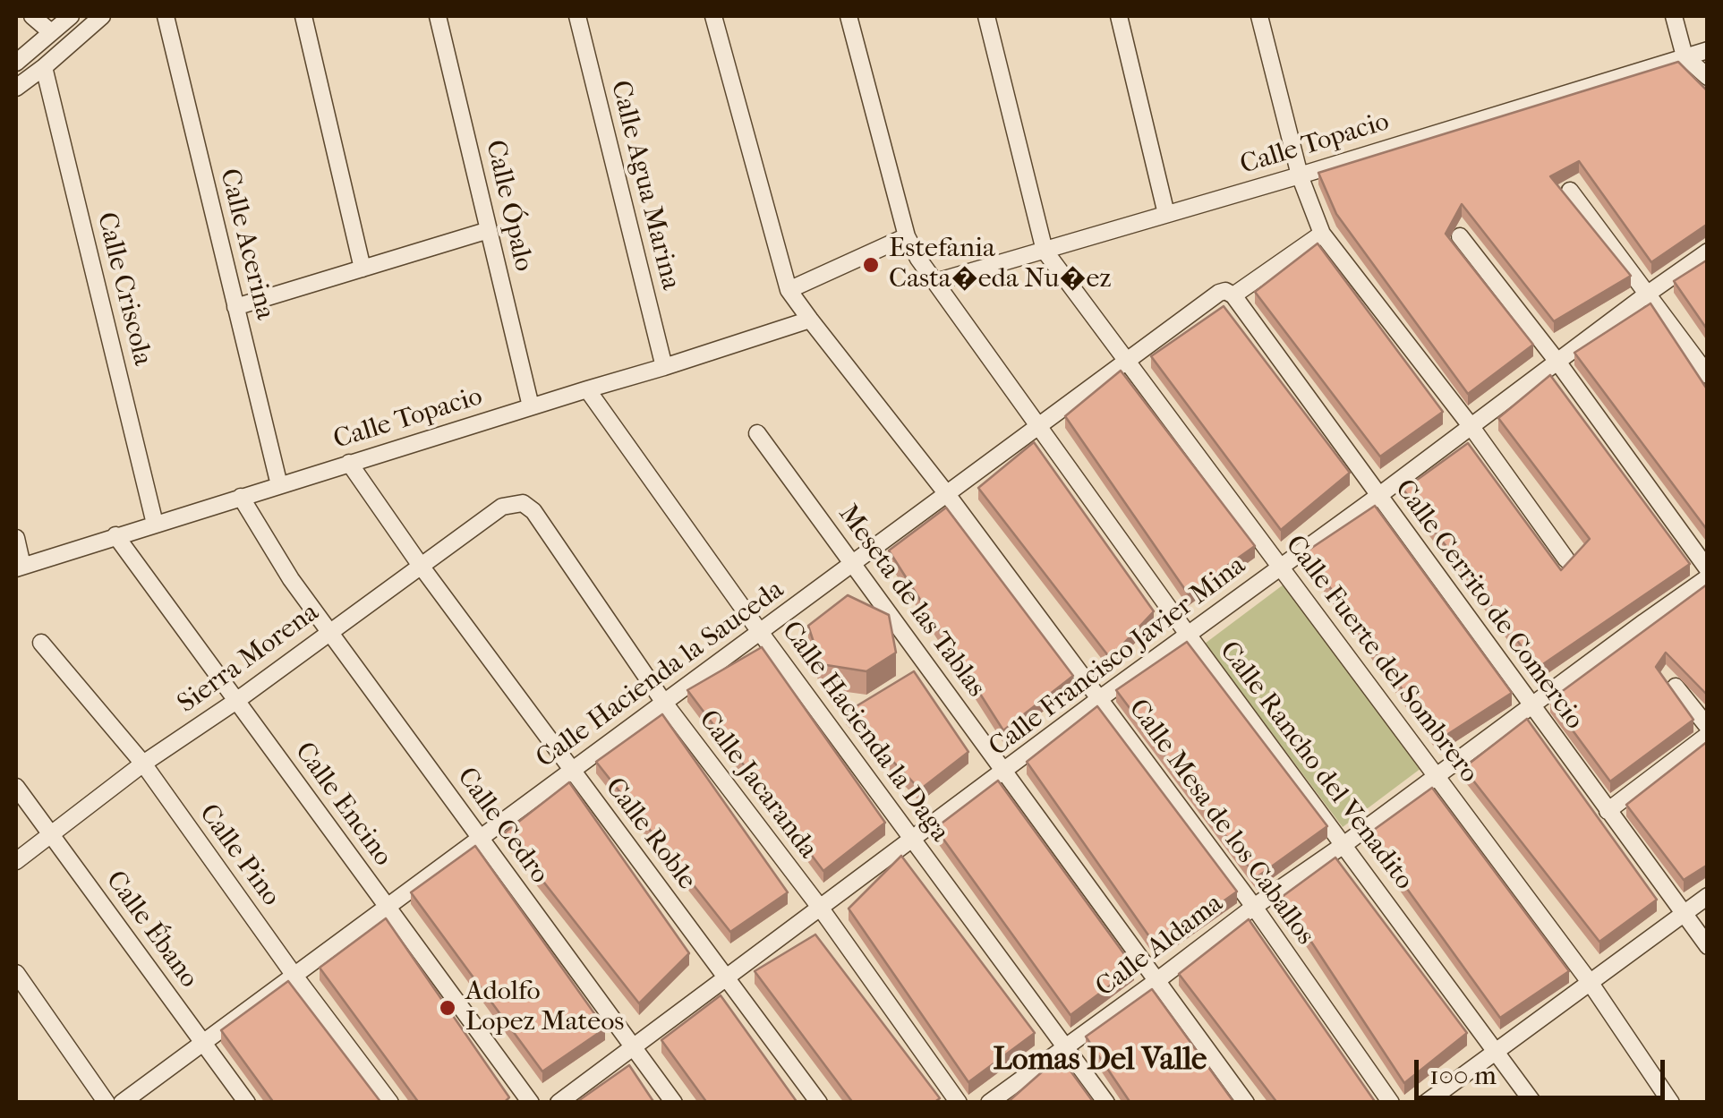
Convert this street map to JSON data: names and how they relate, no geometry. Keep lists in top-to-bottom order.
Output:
{
  "streets": {
    "street": [
      "Calle Topacio",
      "Calle Agua Marina",
      "Calle Ópalo",
      "Calle Acerina",
      "Calle Criscola",
      "Meseta de las Tablas",
      "Calle Cerrito de Comercio",
      "Calle Francisco Javier Mina",
      "Sierra Morena",
      "Calle Fuerte del Sombrero",
      "Calle Hacienda la Sauceda",
      "Calle Hacienda la Daga",
      "Calle Rancho del Venadito",
      "Calle Jacaranda",
      "Calle Encino",
      "Calle Mesa de los Caballos",
      "Calle Cedro",
      "Calle Roble",
      "Calle Pino",
      "Calle Ébano",
      "Calle Aldama"
    ]
  },
  "crossings": [
    ["Calle Topacio", "Calle Agua Marina"],
    ["Calle Topacio", "Calle Ópalo"],
    ["Calle Topacio", "Calle Acerina"],
    ["Calle Topacio", "Calle Criscola"],
    ["Calle Topacio", "Calle Fuerte del Sombrero"],
    ["Calle Topacio", "Calle Hacienda la Daga"],
    ["Calle Topacio", "Calle Rancho del Venadito"],
    ["Calle Topacio", "Calle Encino"],
    ["Calle Topacio", "Calle Mesa de los Caballos"],
    ["Calle Topacio", "Calle Cedro"],
    ["Calle Topacio", "Calle Roble"],
    ["Meseta de las Tablas", "Calle Francisco Javier Mina"],
    ["Meseta de las Tablas", "Calle Hacienda la Sauceda"],
    ["Meseta de las Tablas", "Calle Aldama"],
    ["Calle Cerrito de Comercio", "Calle Francisco Javier Mina"],
    ["Calle Cerrito de Comercio", "Calle Hacienda la Sauceda"],
    ["Calle Cerrito de Comercio", "Calle Aldama"],
    ["Calle Francisco Javier Mina", "Calle Fuerte del Sombrero"],
    ["Calle Francisco Javier Mina", "Calle Hacienda la Daga"],
    ["Calle Francisco Javier Mina", "Calle Rancho del Venadito"],
    ["Calle Francisco Javier Mina", "Calle Jacaranda"],
    ["Calle Francisco Javier Mina", "Calle Mesa de los Caballos"],
    ["Calle Francisco Javier Mina", "Calle Cedro"],
    ["Calle Francisco Javier Mina", "Calle Roble"],
    ["Sierra Morena", "Calle Jacaranda"],
    ["Sierra Morena", "Calle Encino"],
    ["Sierra Morena", "Calle Cedro"],
    ["Sierra Morena", "Calle Roble"],
    ["Sierra Morena", "Calle Pino"],
    ["Sierra Morena", "Calle Ébano"],
    ["Calle Fuerte del Sombrero", "Calle Hacienda la Sauceda"],
    ["Calle Fuerte del Sombrero", "Calle Aldama"],
    ["Calle Hacienda la Sauceda", "Calle Hacienda la Daga"],
    ["Calle Hacienda la Sauceda", "Calle Rancho del Venadito"],
    ["Calle Hacienda la Sauceda", "Calle Jacaranda"],
    ["Calle Hacienda la Sauceda", "Calle Encino"],
    ["Calle Hacienda la Sauceda", "Calle Mesa de los Caballos"],
    ["Calle Hacienda la Sauceda", "Calle Cedro"],
    ["Calle Hacienda la Sauceda", "Calle Roble"],
    ["Calle Hacienda la Sauceda", "Calle Pino"],
    ["Calle Hacienda la Sauceda", "Calle Ébano"],
    ["Calle Hacienda la Daga", "Calle Aldama"],
    ["Calle Rancho del Venadito", "Calle Aldama"],
    ["Calle Mesa de los Caballos", "Calle Aldama"]
  ],
  "districts": ["Lomas Del Valle"],
  "places": ["Estefania Casta�eda Nu�ez", "Adolfo Lopez Mateos"],
  "scale_bar": "100 m"
}
